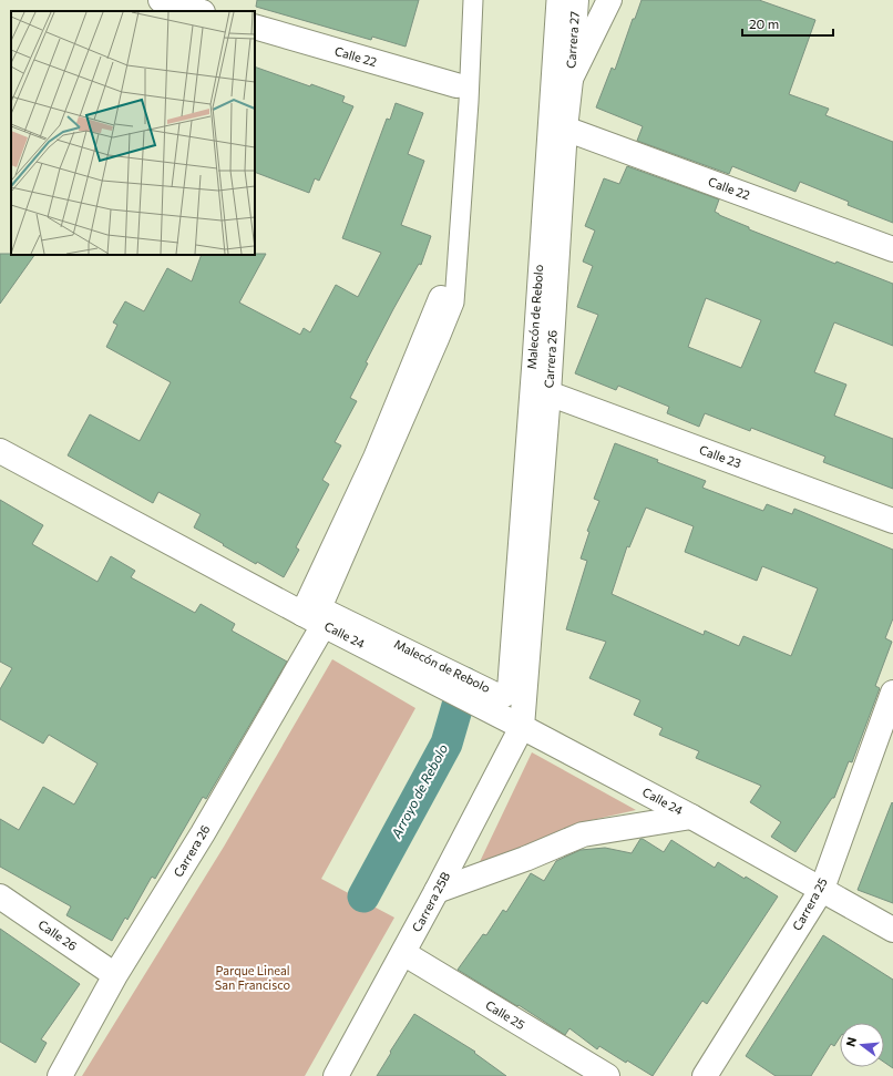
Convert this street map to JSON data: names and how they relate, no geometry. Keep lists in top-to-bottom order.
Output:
{
  "streets": {
    "street": [
      "Carrera 27",
      "Calle 22",
      "Malecón de Rebolo",
      "Carrera 26",
      "Calle 23",
      "Calle 24",
      "Carrera 25B",
      "Carrera 25",
      "Calle 26",
      "Calle 25"
    ]
  },
  "crossings": [
    ["Carrera 27", "Carrera 26"],
    ["Calle 22", "Carrera 26"],
    ["Carrera 26", "Calle 23"],
    ["Carrera 26", "Calle 24"],
    ["Carrera 26", "Carrera 25B"],
    ["Carrera 26", "Calle 26"],
    ["Calle 24", "Carrera 25B"],
    ["Calle 24", "Carrera 25"],
    ["Carrera 25B", "Calle 25"]
  ],
  "water": ["Arroyo de Rebolo"],
  "parks": ["Parque Lineal San Francisco"],
  "scale_bar": "20 m",
  "north": "left"
}
